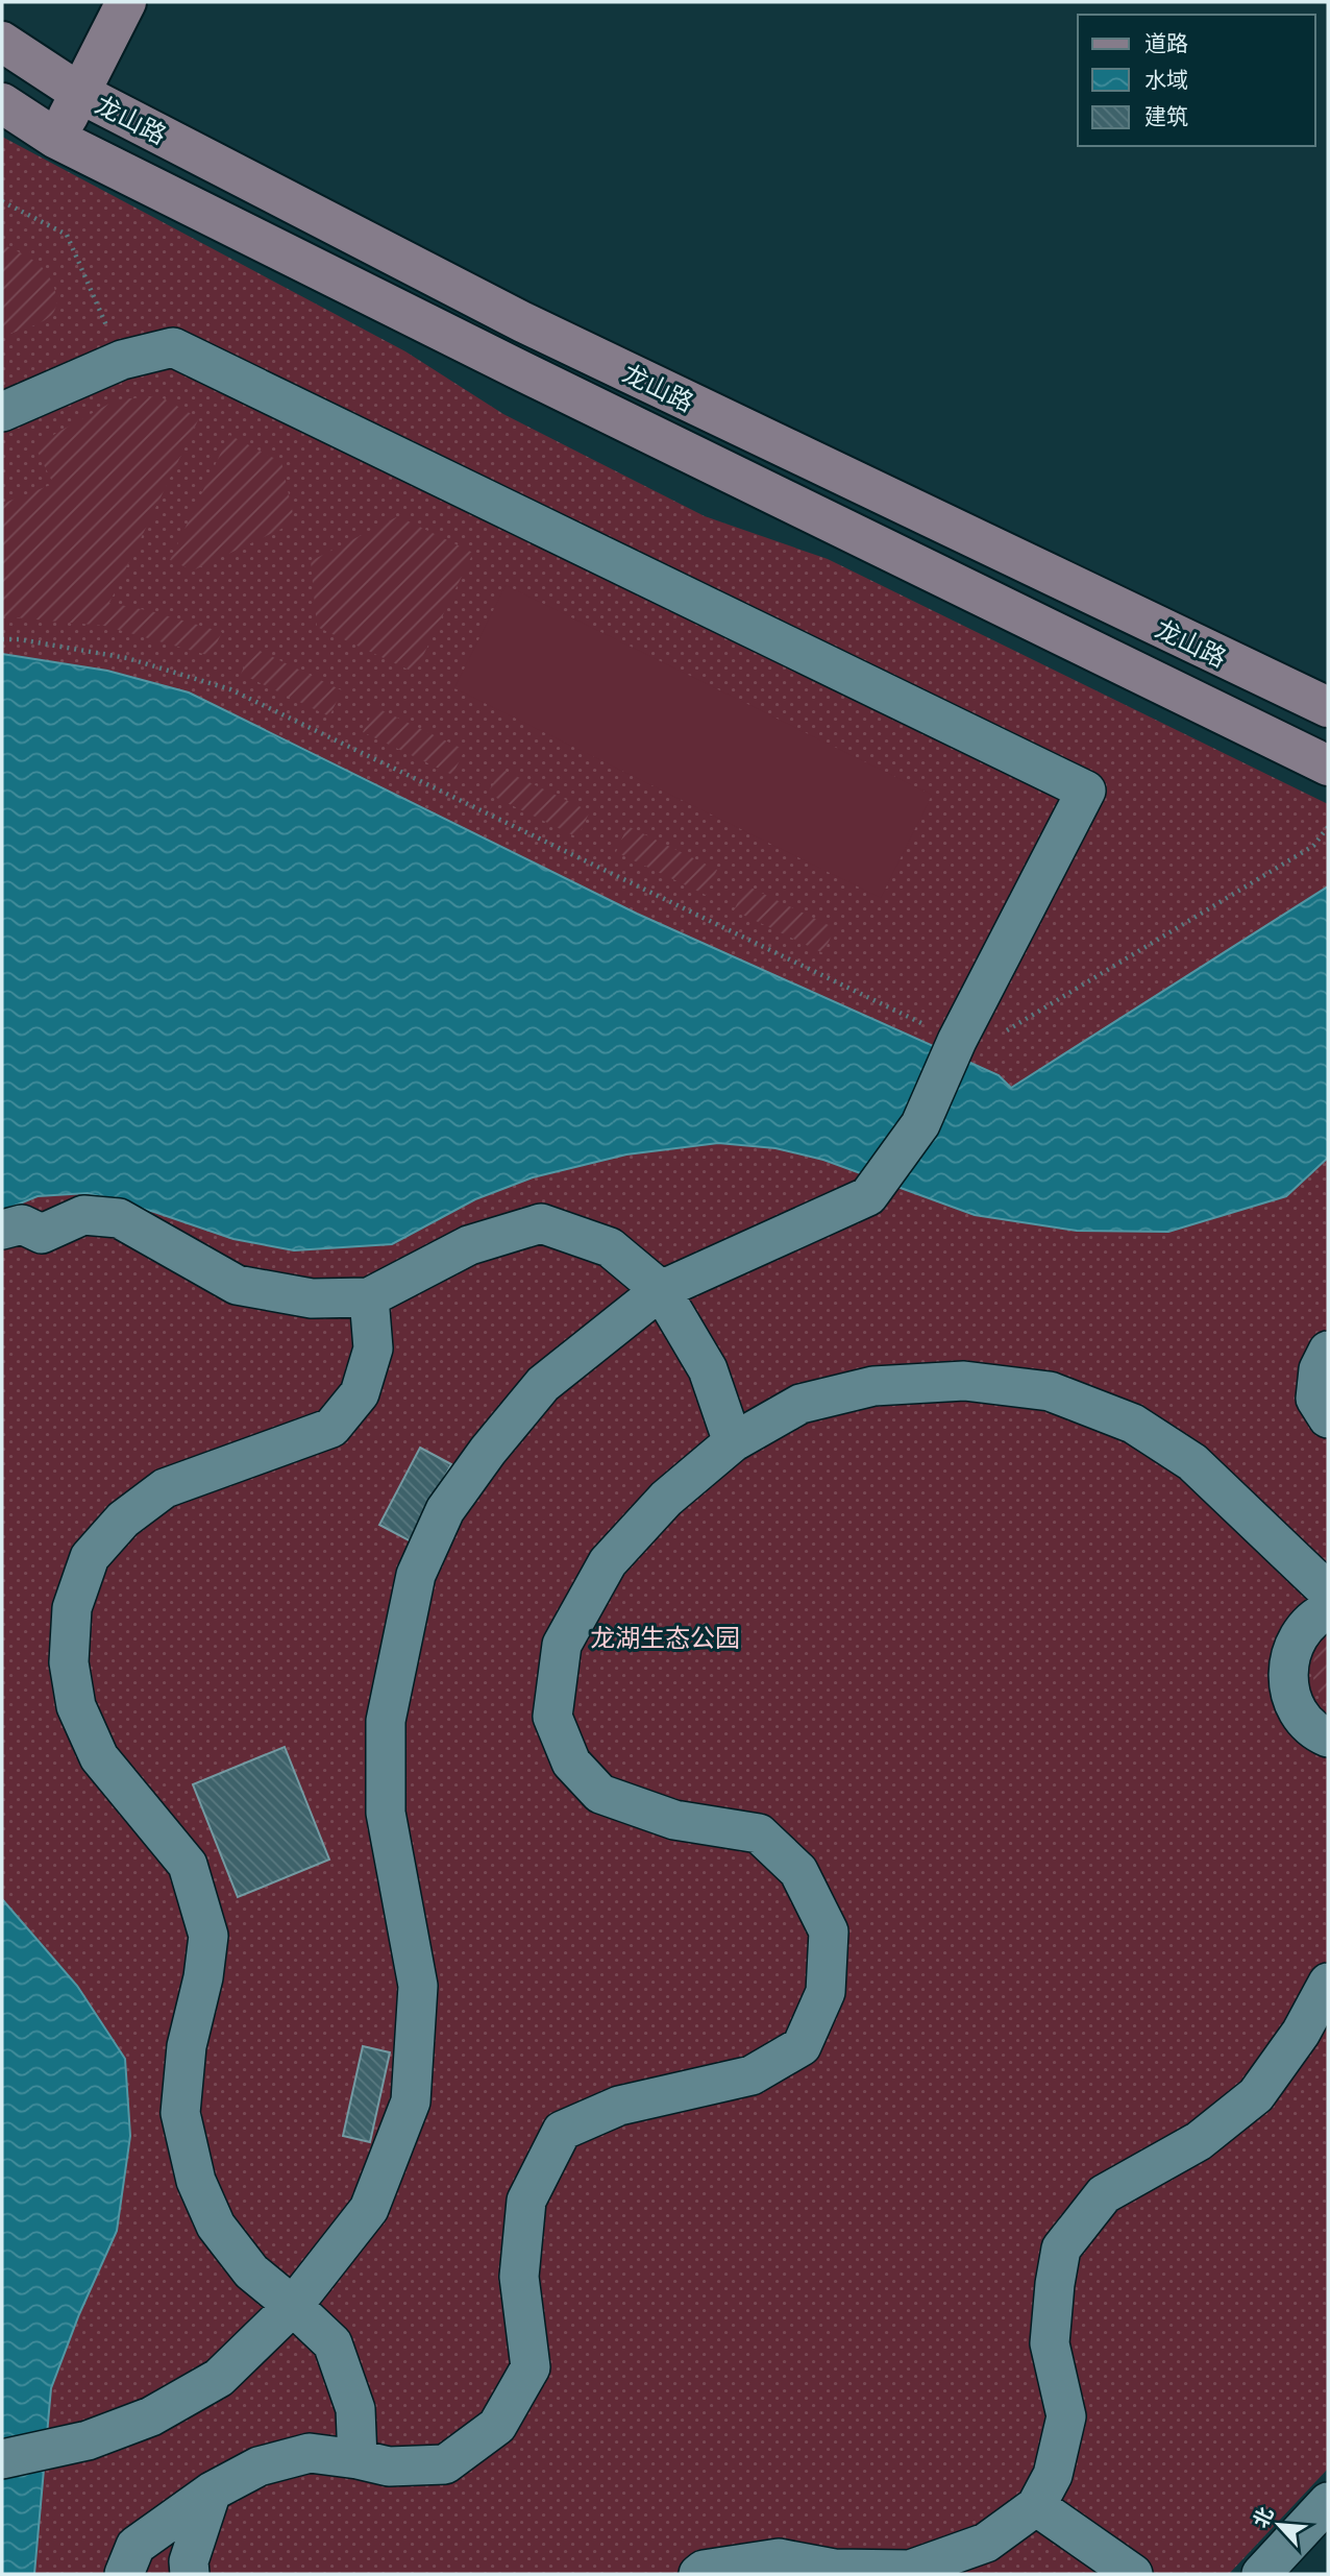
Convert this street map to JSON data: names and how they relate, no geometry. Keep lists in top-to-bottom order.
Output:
{
  "streets": {
    "street": ["龙山路"]
  },
  "parks": ["龙湖生态公园"],
  "legend": ["道路", "水域", "建筑"],
  "north": "top left"
}
